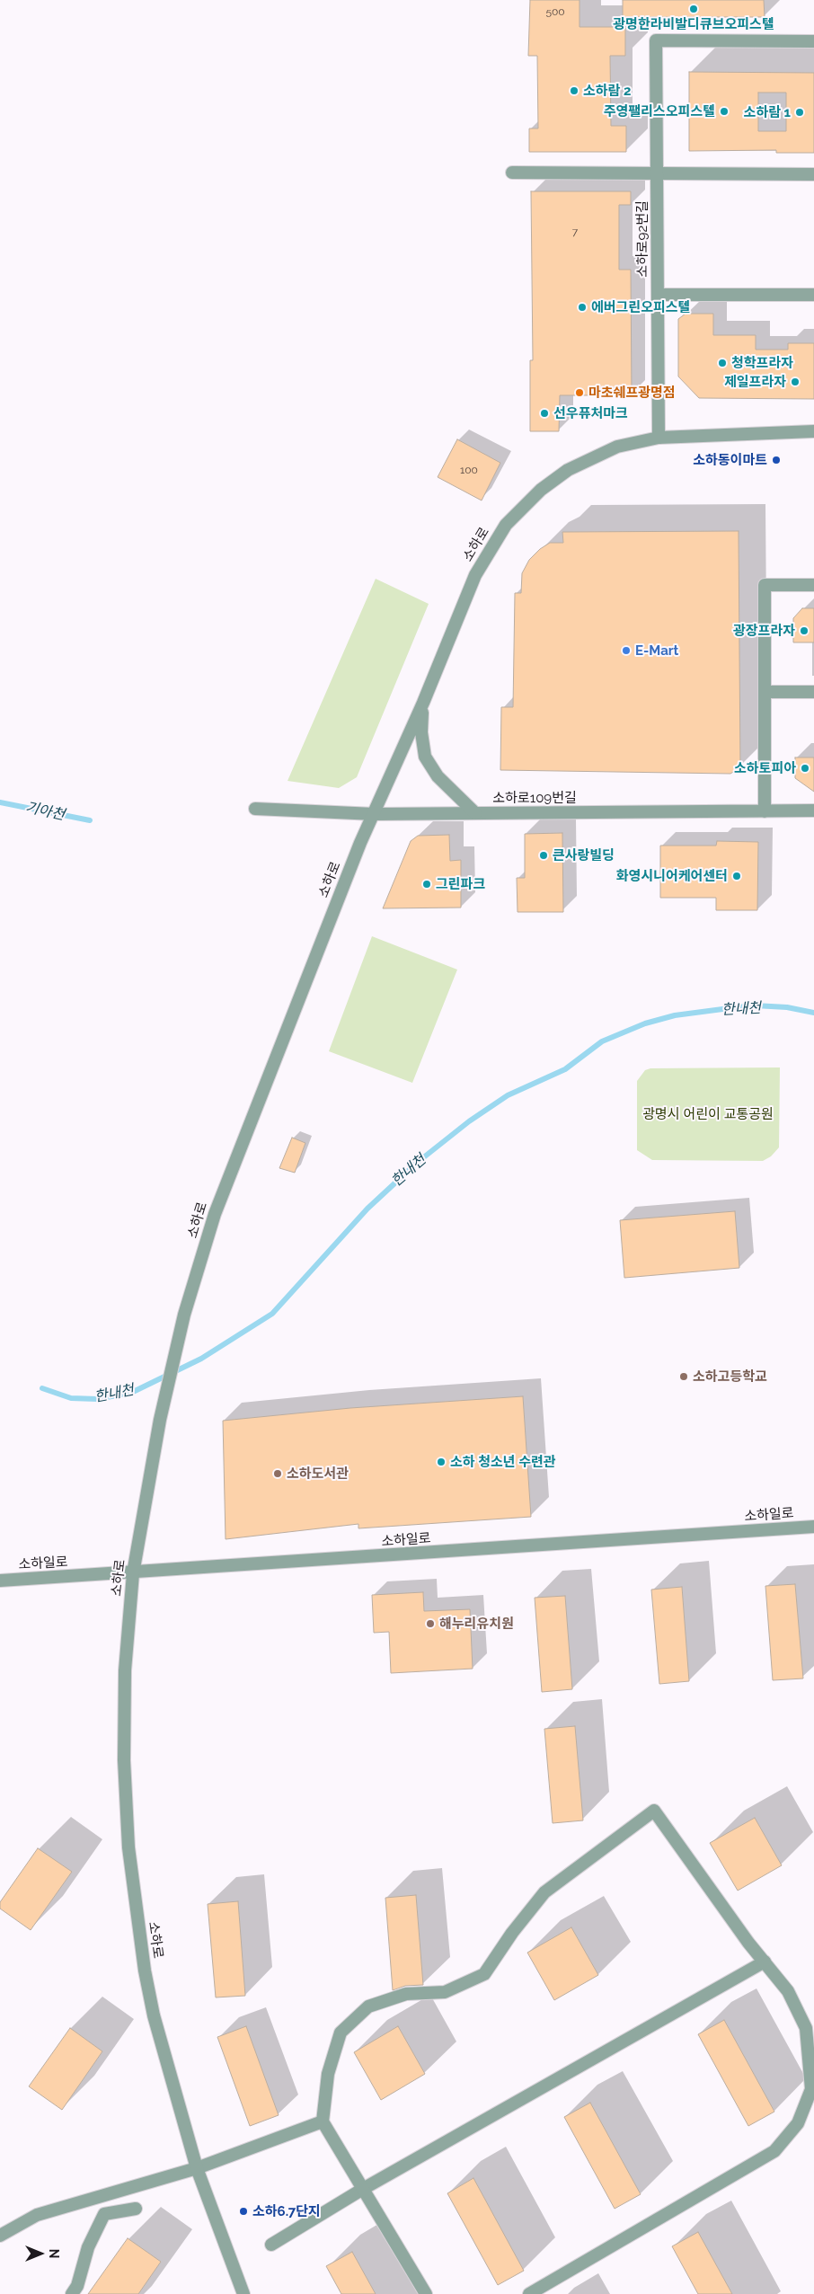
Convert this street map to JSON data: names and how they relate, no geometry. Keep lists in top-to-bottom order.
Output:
{
  "streets": {
    "street": [
      "소하로92번길",
      "소하로",
      "소하로109번길",
      "소하일로"
    ]
  },
  "crossings": [
    ["소하로92번길", "소하로"],
    ["소하로", "소하로109번길"],
    ["소하로", "소하일로"]
  ],
  "water": ["기아천", "한내천"],
  "parks": ["광명시 어린이 교통공원"],
  "places": [
    "광명한라비발디큐브오피스텔",
    "소하람 2",
    "주영팰리스오피스텔",
    "소하람 1",
    "에버그린오피스텔",
    "청학프라자",
    "제일프라자",
    "마초쉐프광명점",
    "선우퓨처마크",
    "소하동이마트",
    "광장프라자",
    "E-Mart",
    "소하토피아",
    "큰사랑빌딩",
    "화영시니어케어센터",
    "그린파크",
    "소하고등학교",
    "소하 청소년 수련관",
    "소하도서관",
    "해누리유치원",
    "소하6.7단지"
  ],
  "house_numbers": ["500", "7", "100"],
  "north": "right"
}
